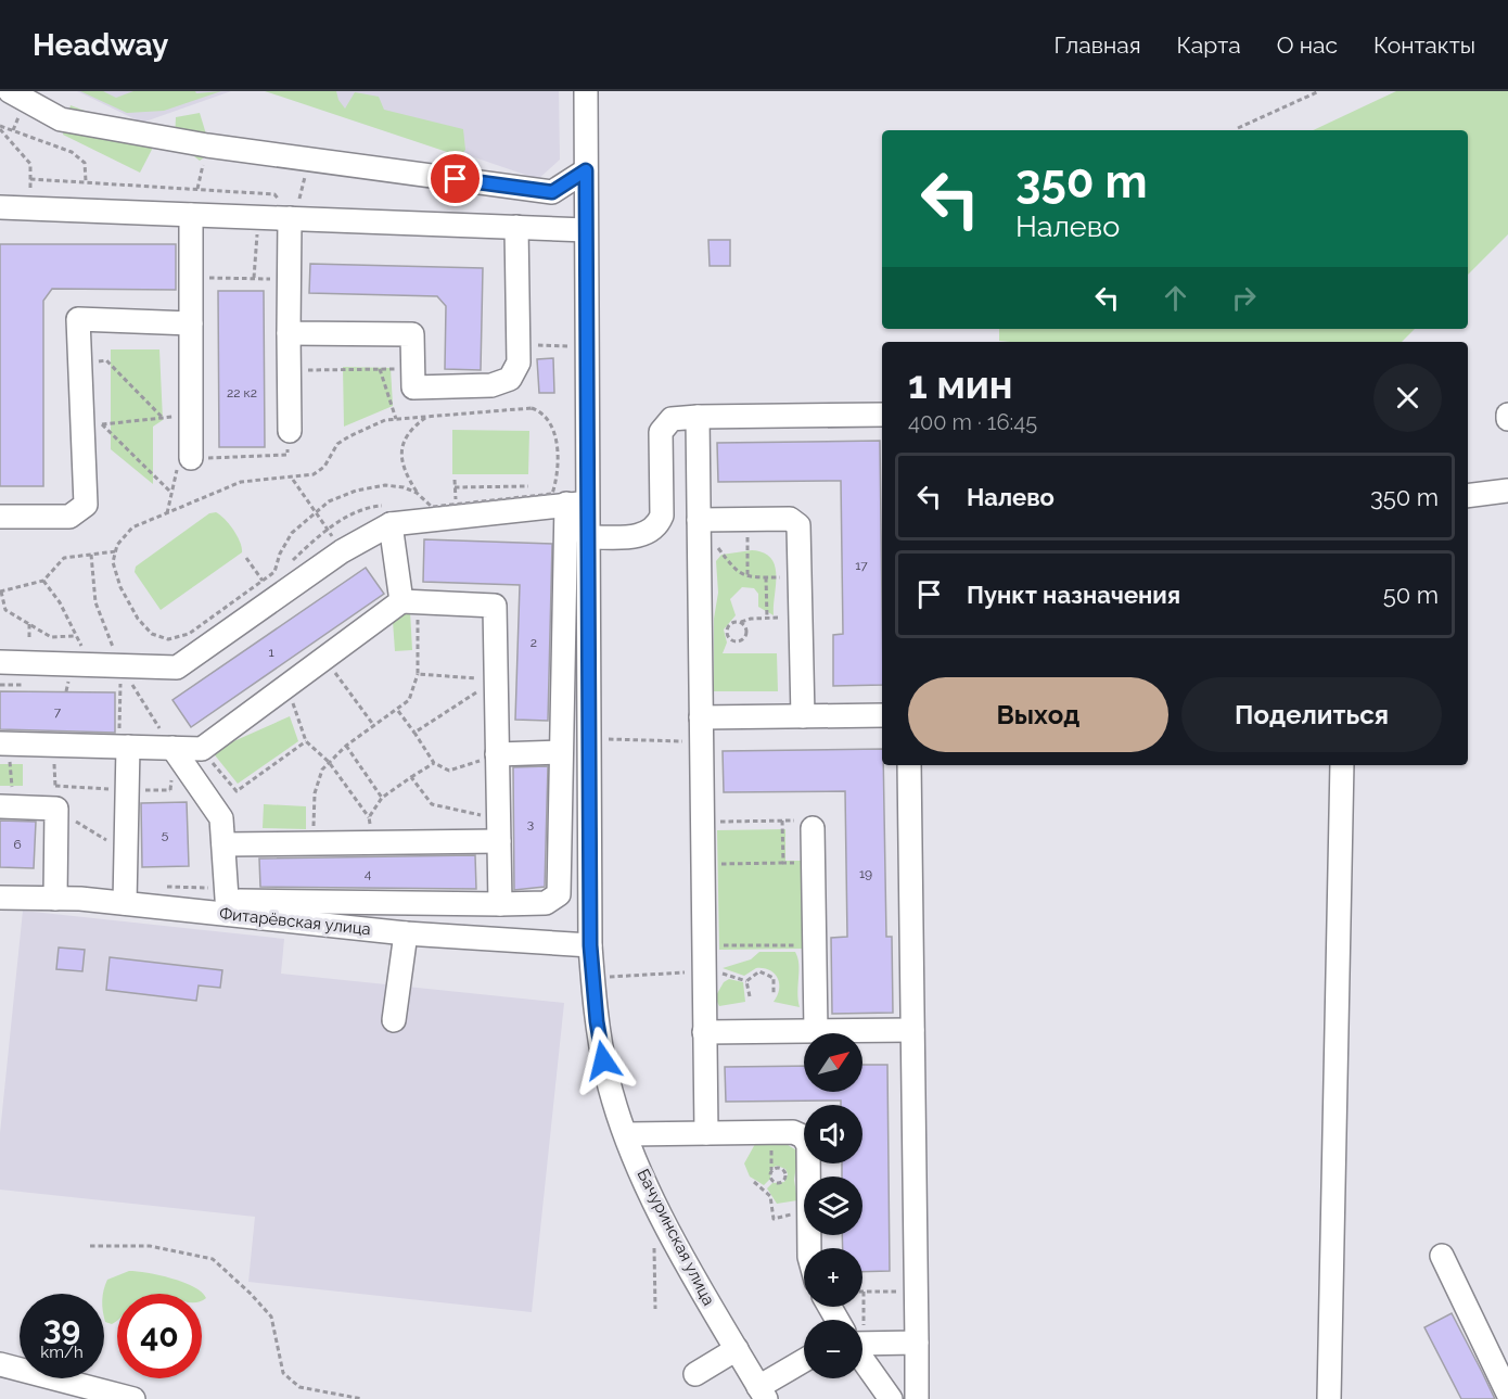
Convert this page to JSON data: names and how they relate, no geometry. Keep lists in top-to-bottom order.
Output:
{
  "streets": {
    "street": ["Фитарёвская улица", "Бачуринская улица"]
  },
  "crossings": [
    ["Фитарёвская улица", "Бачуринская улица"]
  ],
  "house_numbers": [
    "22 к2",
    "17",
    "2",
    "1",
    "7",
    "3",
    "5",
    "6",
    "4",
    "19"
  ],
  "north": "top right",
  "page": {
    "header": "Headway",
    "nav": [
      "Главная",
      "Карта",
      "О нас",
      "Контакты"
    ],
    "turn": ["350 m", "Налево"],
    "heading": ["1 мин", "400 m · 16:45"],
    "list": [
      {
        "name": "Налево",
        "value": "350 m"
      },
      {
        "name": "Пункт назначения",
        "value": "50 m"
      }
    ],
    "buttons": ["Выход", "Поделиться"],
    "map_buttons": ["+", "−"],
    "speed": "39 km/h",
    "limit": "40"
  }
}
